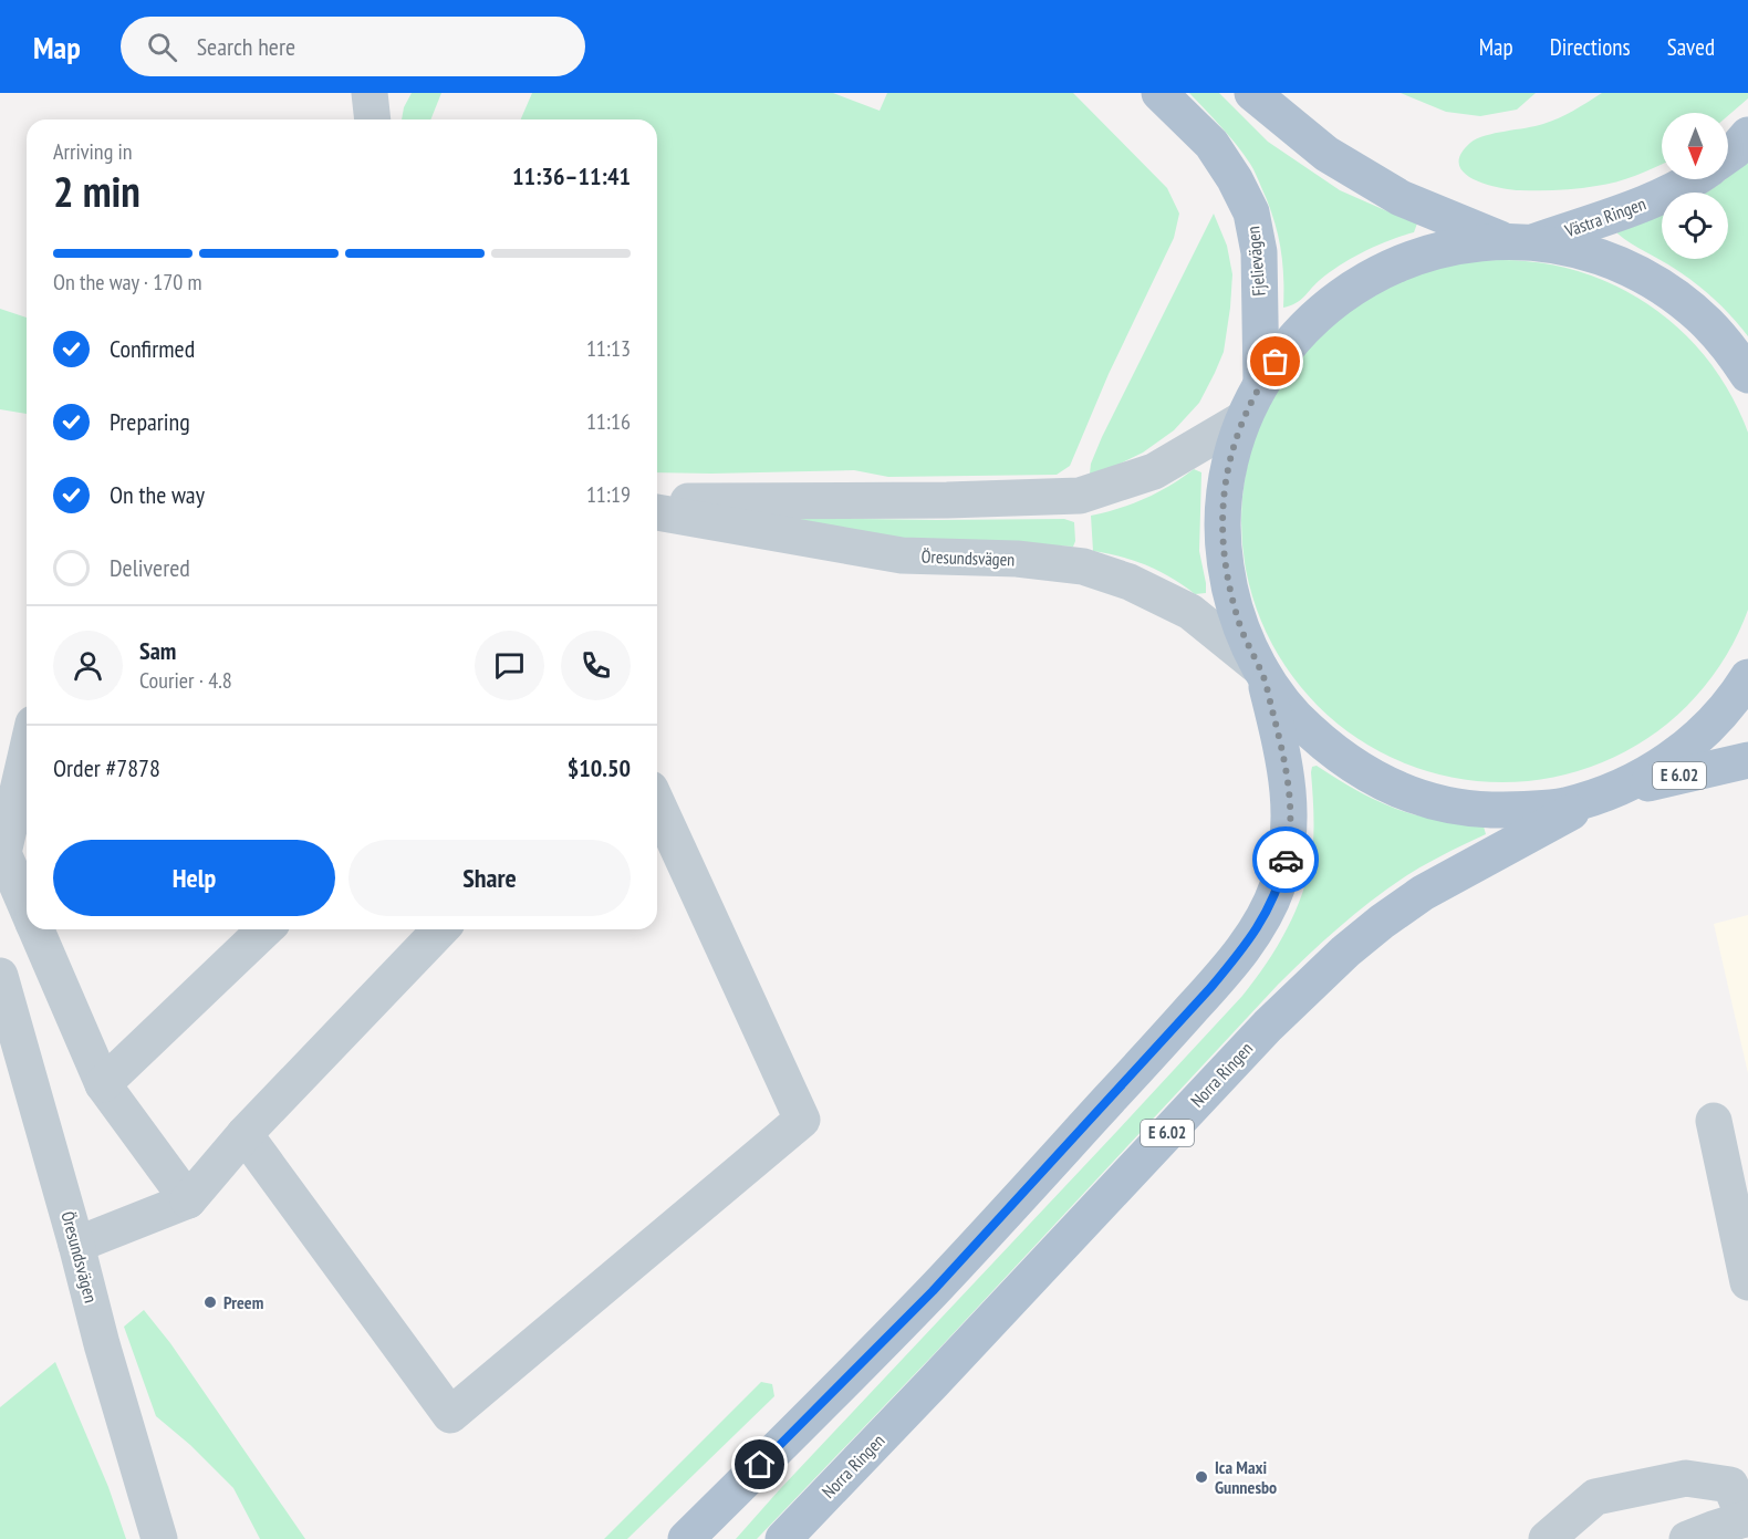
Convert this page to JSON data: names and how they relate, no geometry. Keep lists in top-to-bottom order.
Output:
{
  "streets": {
    "main road": [
      "Västra Ringen",
      "Fjelievägen",
      "E 6.02",
      "Norra Ringen"
    ],
    "street": ["Öresundsvägen"]
  },
  "crossings": [
    ["E 6.02", "Norra Ringen"]
  ],
  "places": ["Preem", "Ica Maxi Gunnesbo"],
  "north": "bottom",
  "page": {
    "header": "Map",
    "search": "Search here",
    "nav": ["Map", "Directions", "Saved"],
    "heading": ["2 min", "Arriving in", "11:36–11:41"],
    "panel": [
      "Sam",
      "Courier · 4.8",
      "Order #7878",
      "$10.50"
    ],
    "bar": "On the way · 170 m",
    "list": [
      ["Confirmed", "11:13"],
      ["Preparing", "11:16"],
      ["On the way", "11:19"],
      "Delivered"
    ],
    "buttons": ["Help", "Share"]
  }
}
